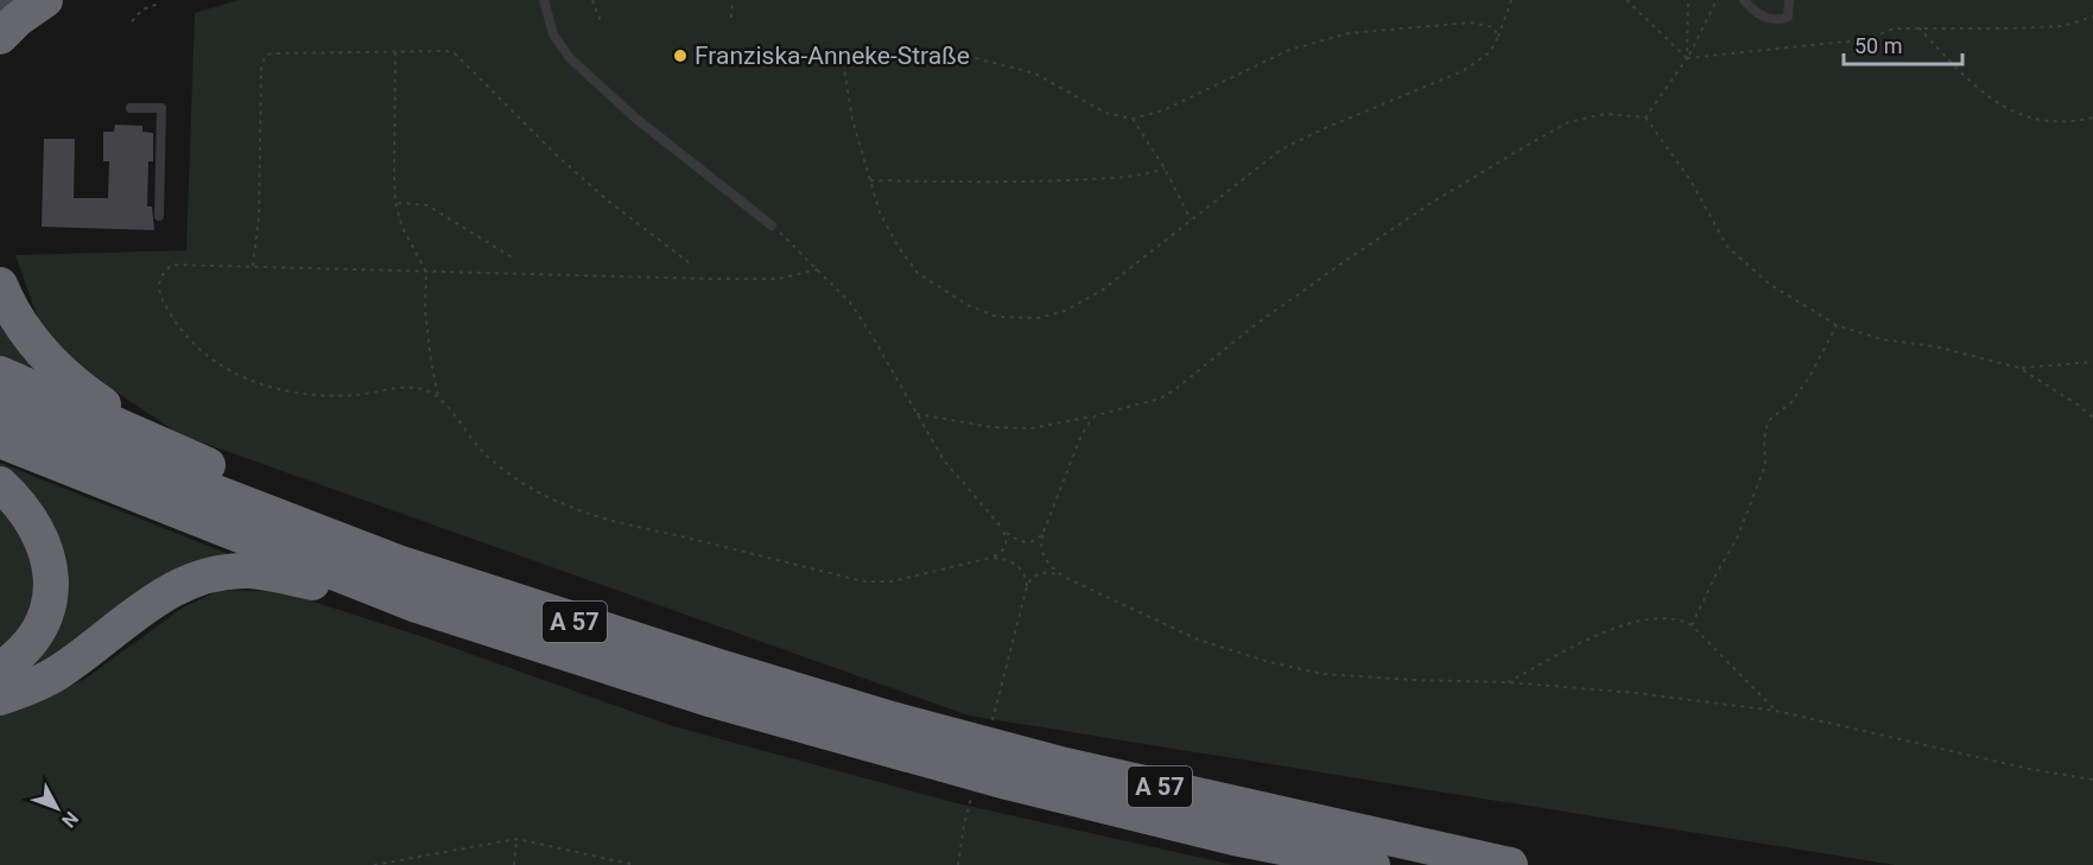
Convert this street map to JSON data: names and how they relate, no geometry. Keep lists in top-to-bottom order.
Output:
{
  "streets": {
    "highway": ["A 57"]
  },
  "places": ["Franziska-Anneke-Straße"],
  "scale_bar": "50 m",
  "north": "bottom right"
}
